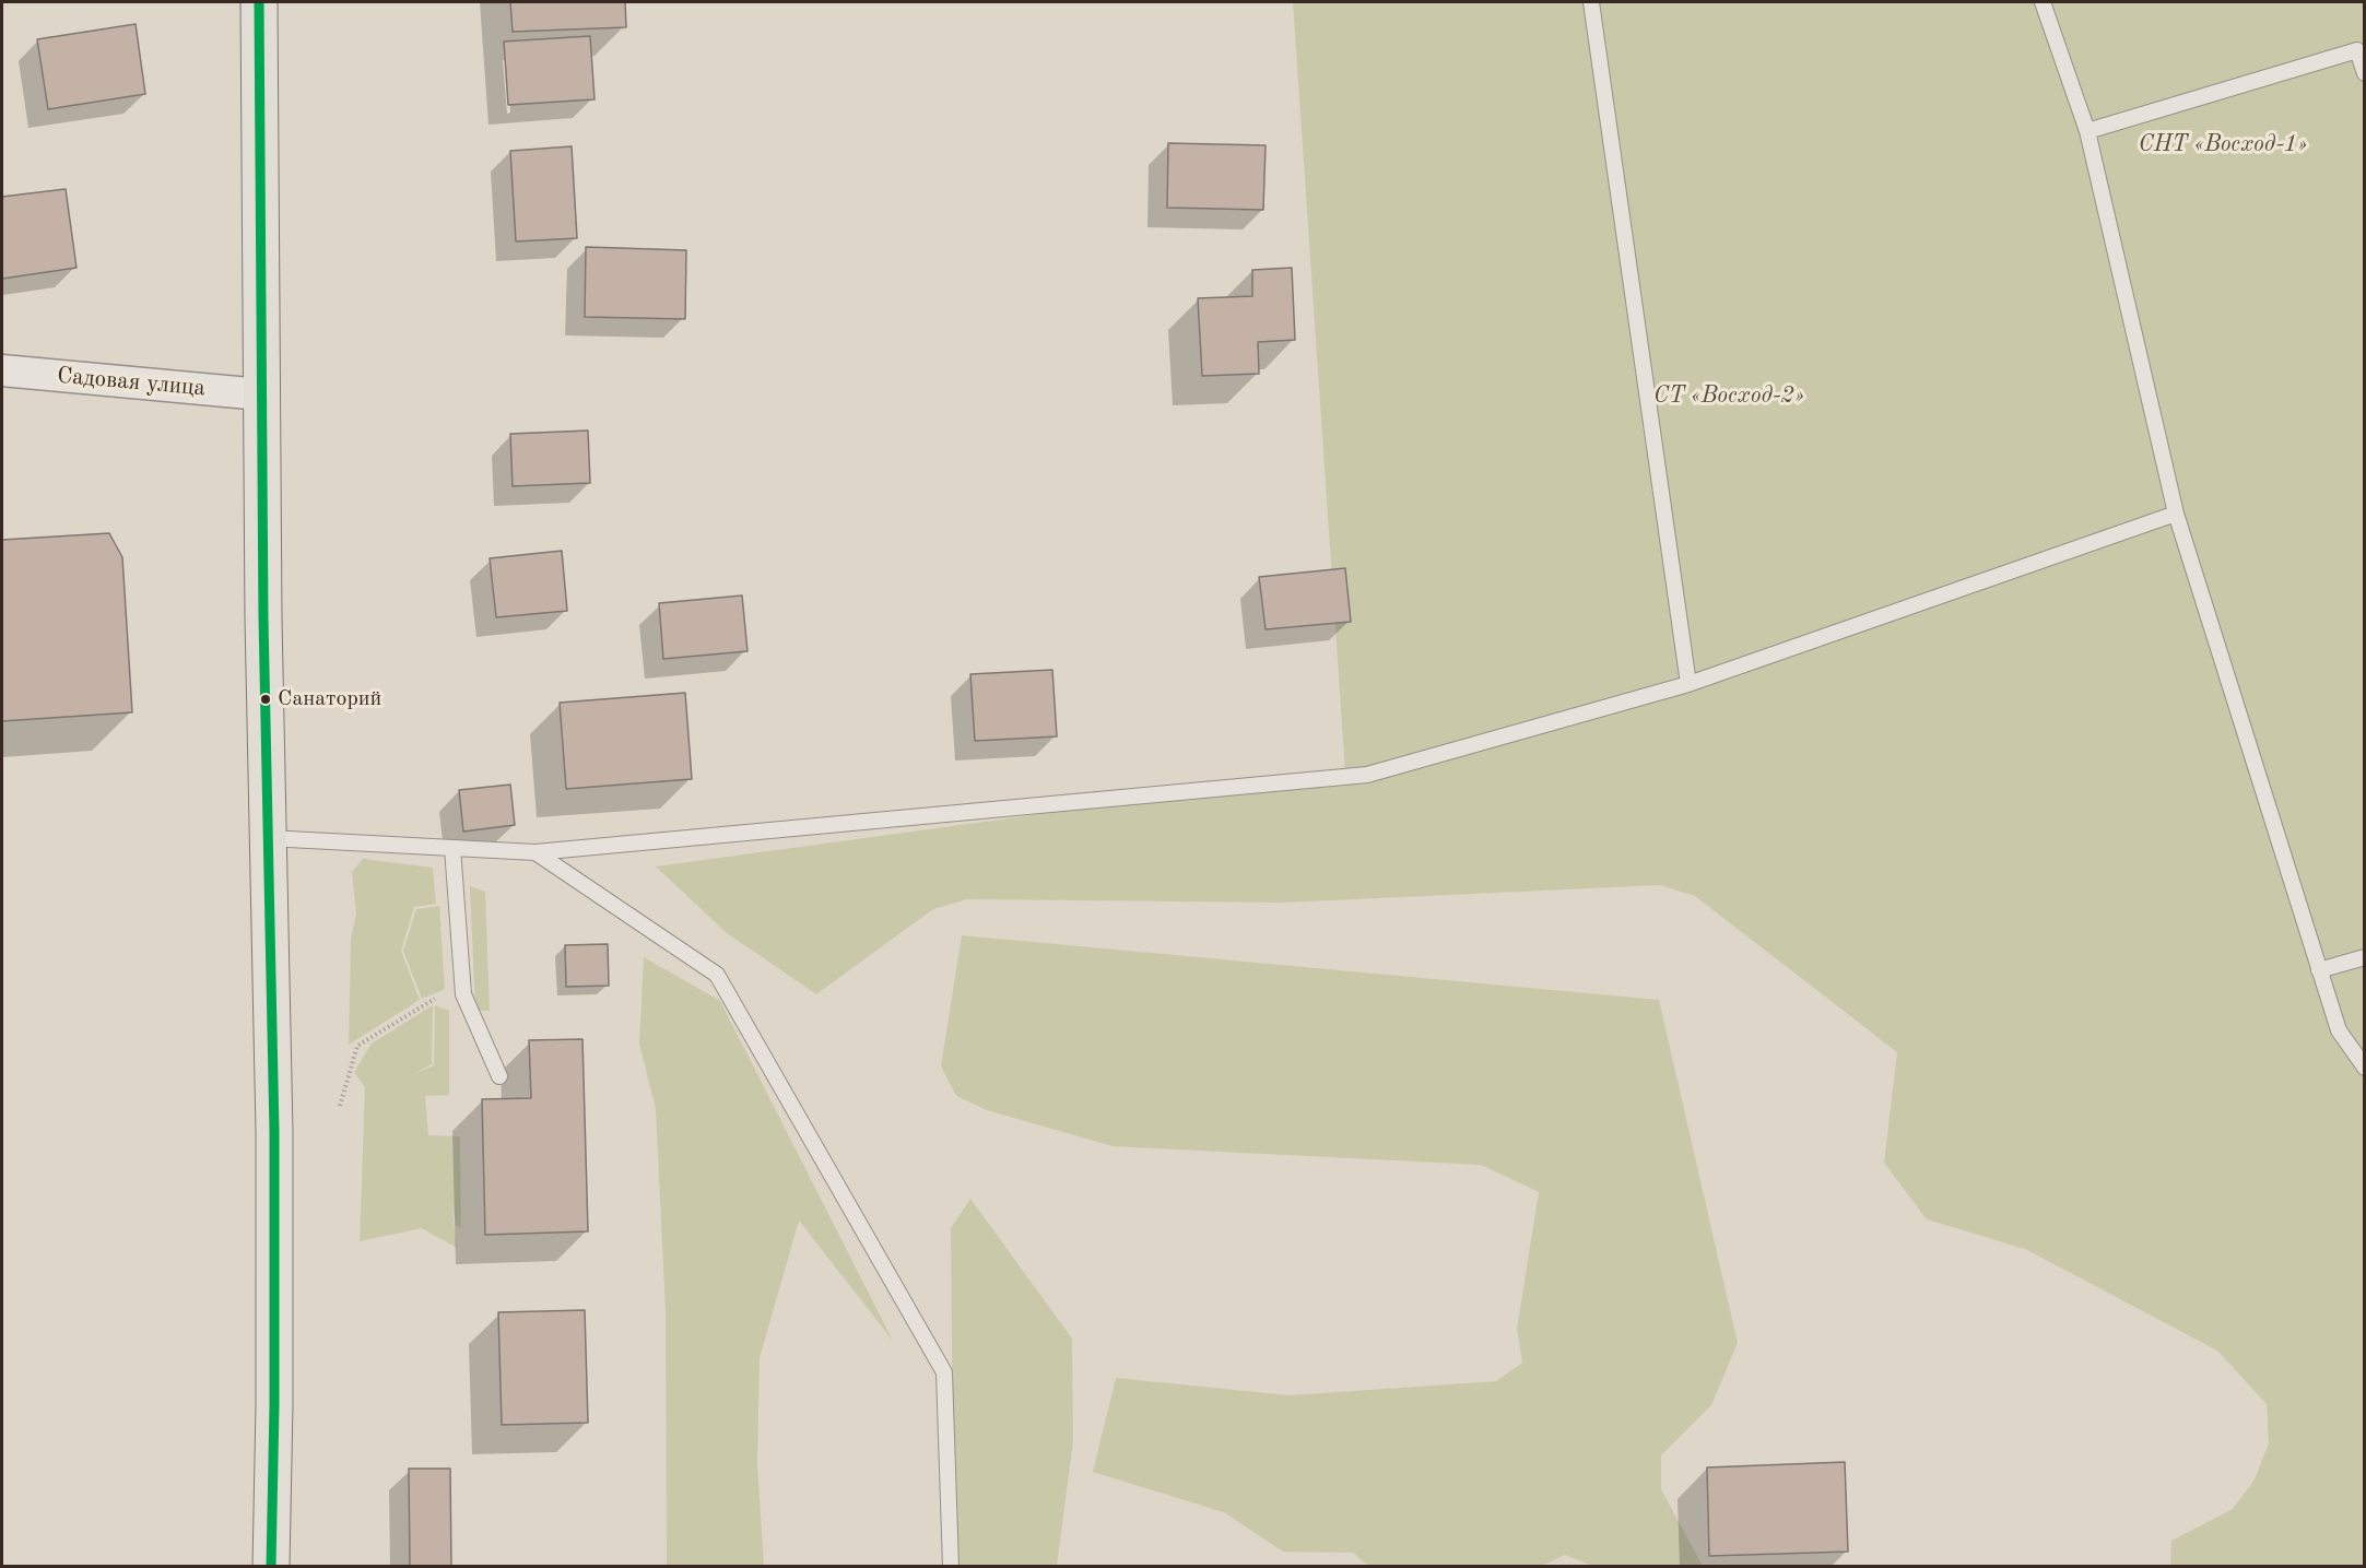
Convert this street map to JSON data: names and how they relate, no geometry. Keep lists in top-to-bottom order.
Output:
{
  "streets": {
    "street": ["Садовая улица"]
  },
  "parks": ["СНТ «Восход-1»", "СТ «Восход-2»"],
  "places": ["Санаторий"]
}
